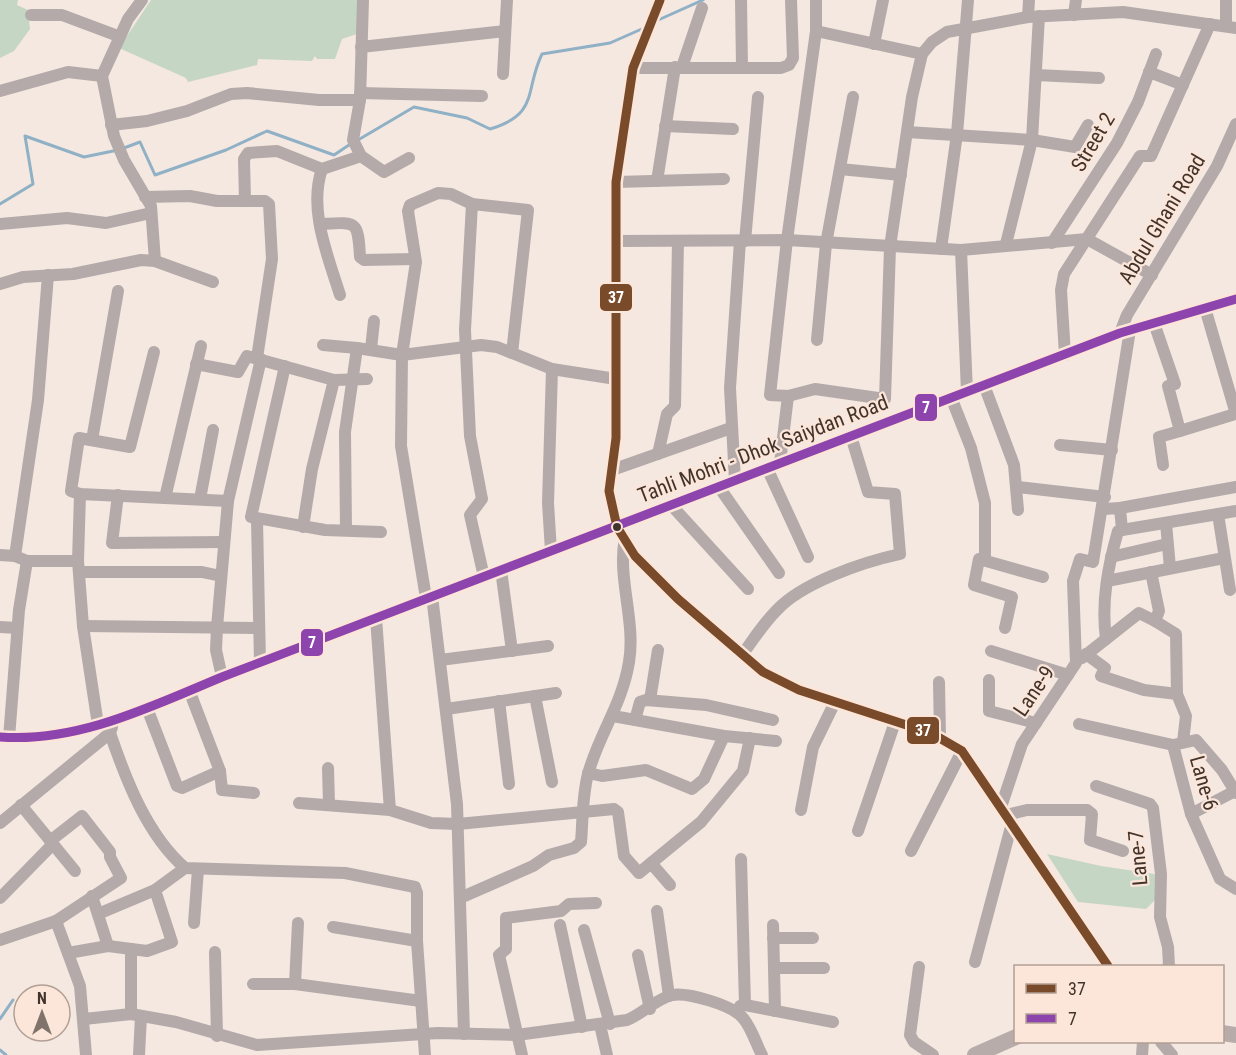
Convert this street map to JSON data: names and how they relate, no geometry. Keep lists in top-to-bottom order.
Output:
{
  "streets": {
    "street": [
      "Street 2",
      "Abdul Ghani Road",
      "Tahli Mohri - Dhok Saiydan Road",
      "Lane-9",
      "Lane-6",
      "Lane-7"
    ]
  },
  "crossings": [
    ["Abdul Ghani Road", "Tahli Mohri - Dhok Saiydan Road"],
    ["Abdul Ghani Road", "Lane-9"]
  ],
  "lines": ["transit line 37", "transit line 7"],
  "legend": ["37", "7"],
  "north": "top"
}
